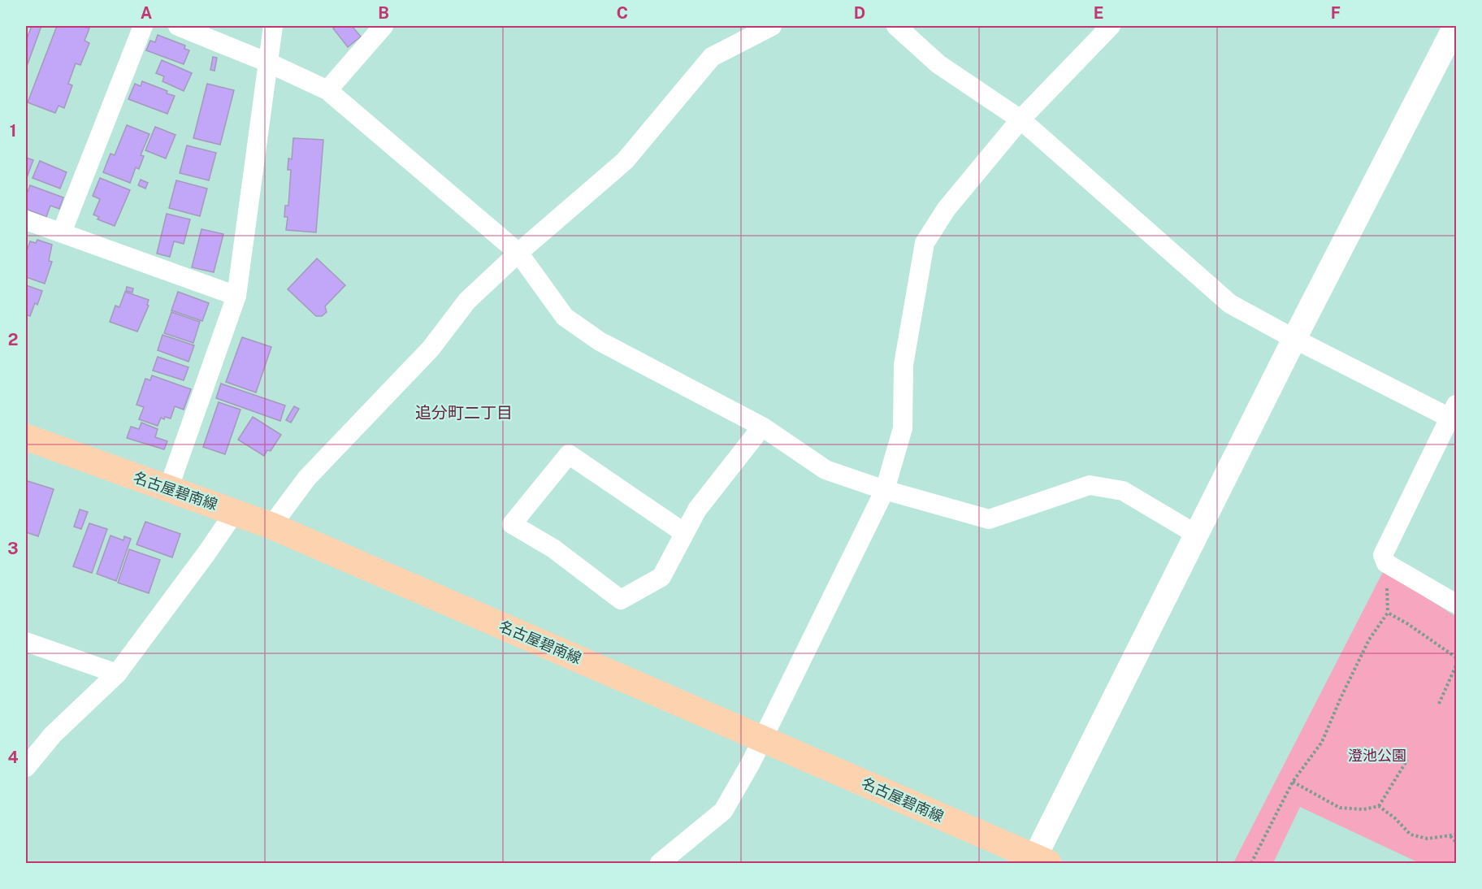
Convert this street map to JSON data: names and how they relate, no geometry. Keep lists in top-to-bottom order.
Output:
{
  "streets": {
    "main road": ["名古屋碧南線"]
  },
  "districts": ["追分町二丁目"],
  "parks": ["澄池公園"],
  "grid": {
    "columns": [
      "A",
      "B",
      "C",
      "D",
      "E",
      "F"
    ],
    "rows": [
      "1",
      "2",
      "3",
      "4"
    ]
  }
}
